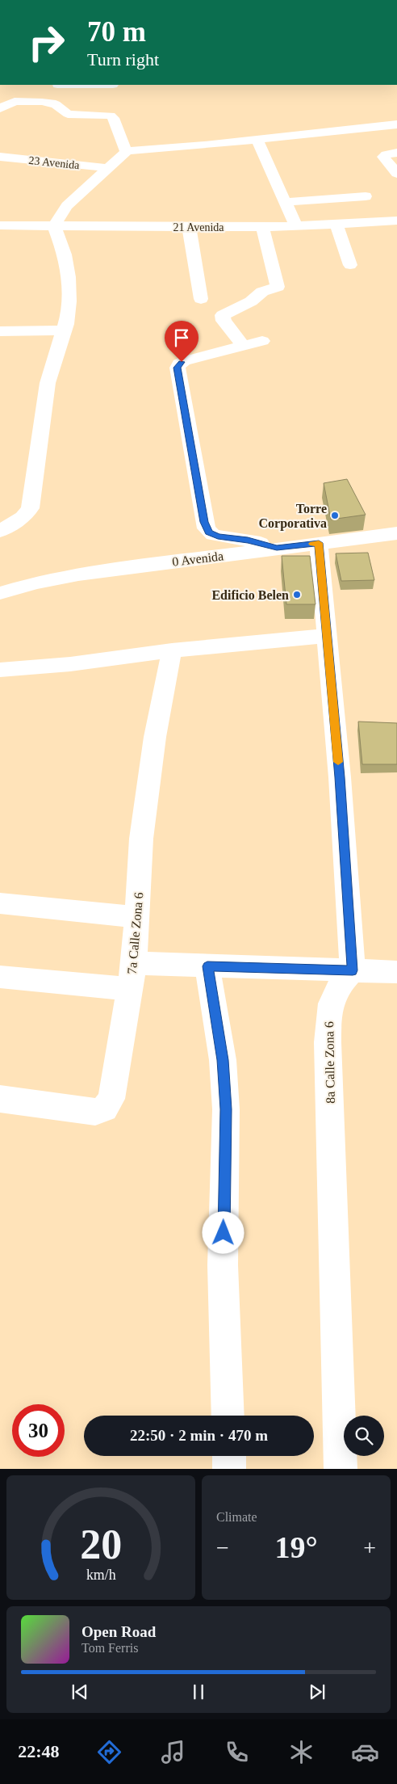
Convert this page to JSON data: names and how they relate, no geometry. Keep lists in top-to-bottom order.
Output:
{
  "streets": {
    "street": [
      "23 Avenida",
      "21 Avenida",
      "0 Avenida",
      "7a Calle Zona 6",
      "8a Calle Zona 6"
    ]
  },
  "places": ["Torre Corporativa", "Edificio Belen"],
  "page": {
    "turn": ["70 m", "Turn right"],
    "limit": "30",
    "trip": "22:50 · 2 min · 470 m",
    "tile": "Climate",
    "heat": ["−", "19°", "+"],
    "song": ["Open Road", "Tom Ferris"],
    "tabs": "22:48",
    "gauge": ["20", "km/h"]
  }
}
